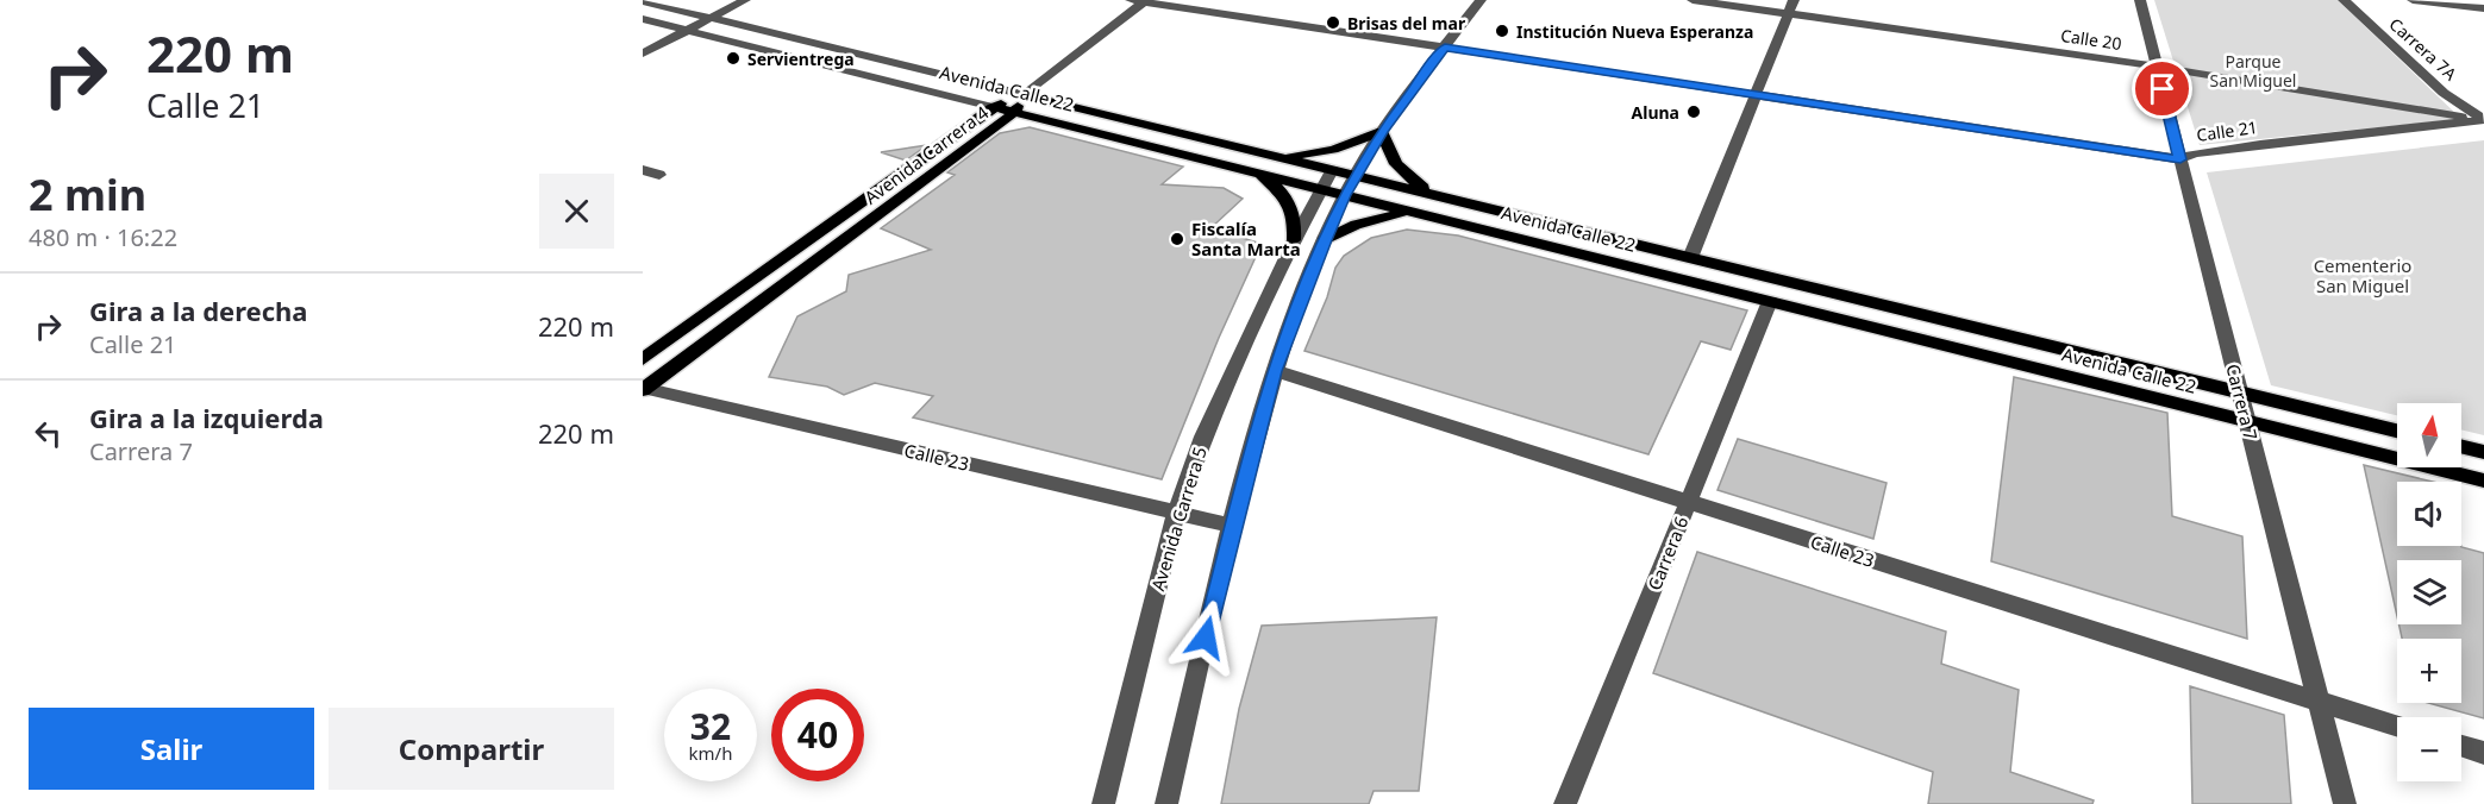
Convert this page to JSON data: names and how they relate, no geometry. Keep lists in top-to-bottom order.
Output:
{
  "streets": {
    "main road": ["Avenida Calle 22", "Avenida Carrera 4"],
    "street": [
      "Calle 20",
      "Carrera 7A",
      "Calle 21",
      "Carrera 7",
      "Calle 23",
      "Avenida Carrera 5",
      "Carrera 6"
    ]
  },
  "crossings": [
    ["Calle 20", "Carrera 7A"],
    ["Calle 20", "Calle 21"],
    ["Calle 20", "Carrera 7"],
    ["Carrera 7A", "Calle 21"],
    ["Avenida Calle 22", "Avenida Carrera 4"],
    ["Avenida Calle 22", "Carrera 7"],
    ["Avenida Calle 22", "Avenida Carrera 5"],
    ["Avenida Calle 22", "Carrera 6"],
    ["Calle 21", "Carrera 7"],
    ["Avenida Carrera 4", "Calle 23"],
    ["Carrera 7", "Calle 23"],
    ["Calle 23", "Avenida Carrera 5"],
    ["Calle 23", "Carrera 6"]
  ],
  "parks": ["Parque San Miguel", "Cementerio San Miguel"],
  "places": [
    "Brisas del mar",
    "Institución Nueva Esperanza",
    "Servientrega",
    "Aluna",
    "Fiscalía Santa Marta"
  ],
  "north": "top",
  "page": {
    "turn": ["220 m", "Calle 21"],
    "heading": ["2 min", "480 m · 16:22"],
    "list": [
      {
        "name": "Gira a la derecha",
        "note": "Calle 21",
        "value": "220 m"
      },
      {
        "name": "Gira a la izquierda",
        "note": "Carrera 7",
        "value": "220 m"
      }
    ],
    "map_buttons": ["+", "−"],
    "speed": "32 km/h",
    "limit": "40",
    "buttons": ["Salir", "Compartir"]
  }
}
